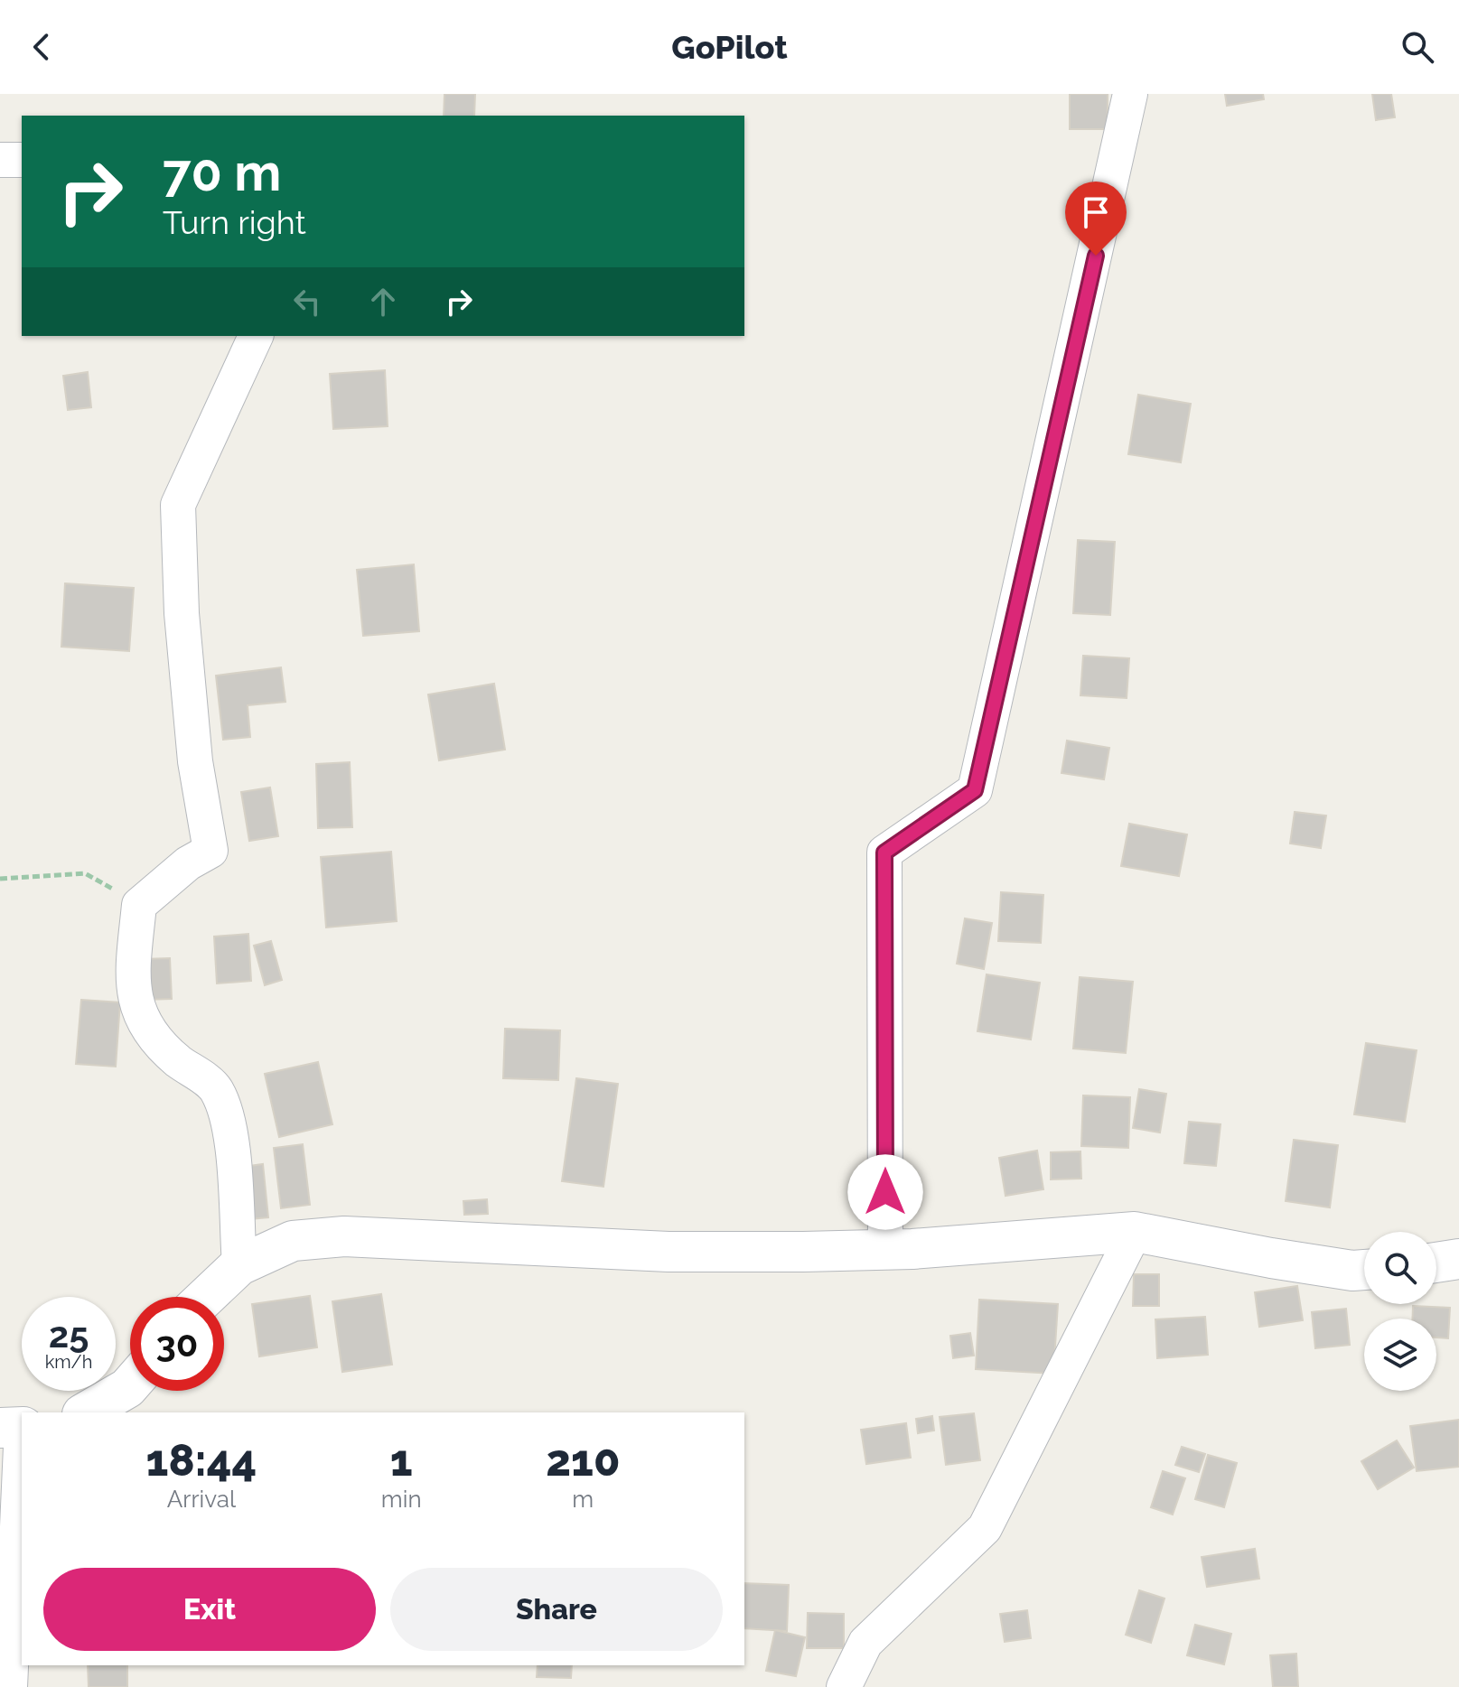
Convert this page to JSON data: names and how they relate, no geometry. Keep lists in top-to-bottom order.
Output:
{
  "page": {
    "header": "GoPilot",
    "turn": ["70 m", "Turn right"],
    "speed": "25 km/h",
    "limit": "30",
    "eta": [
      "18:44",
      "Arrival",
      "1",
      "min",
      "210",
      "m"
    ],
    "buttons": ["Exit", "Share"]
  }
}
